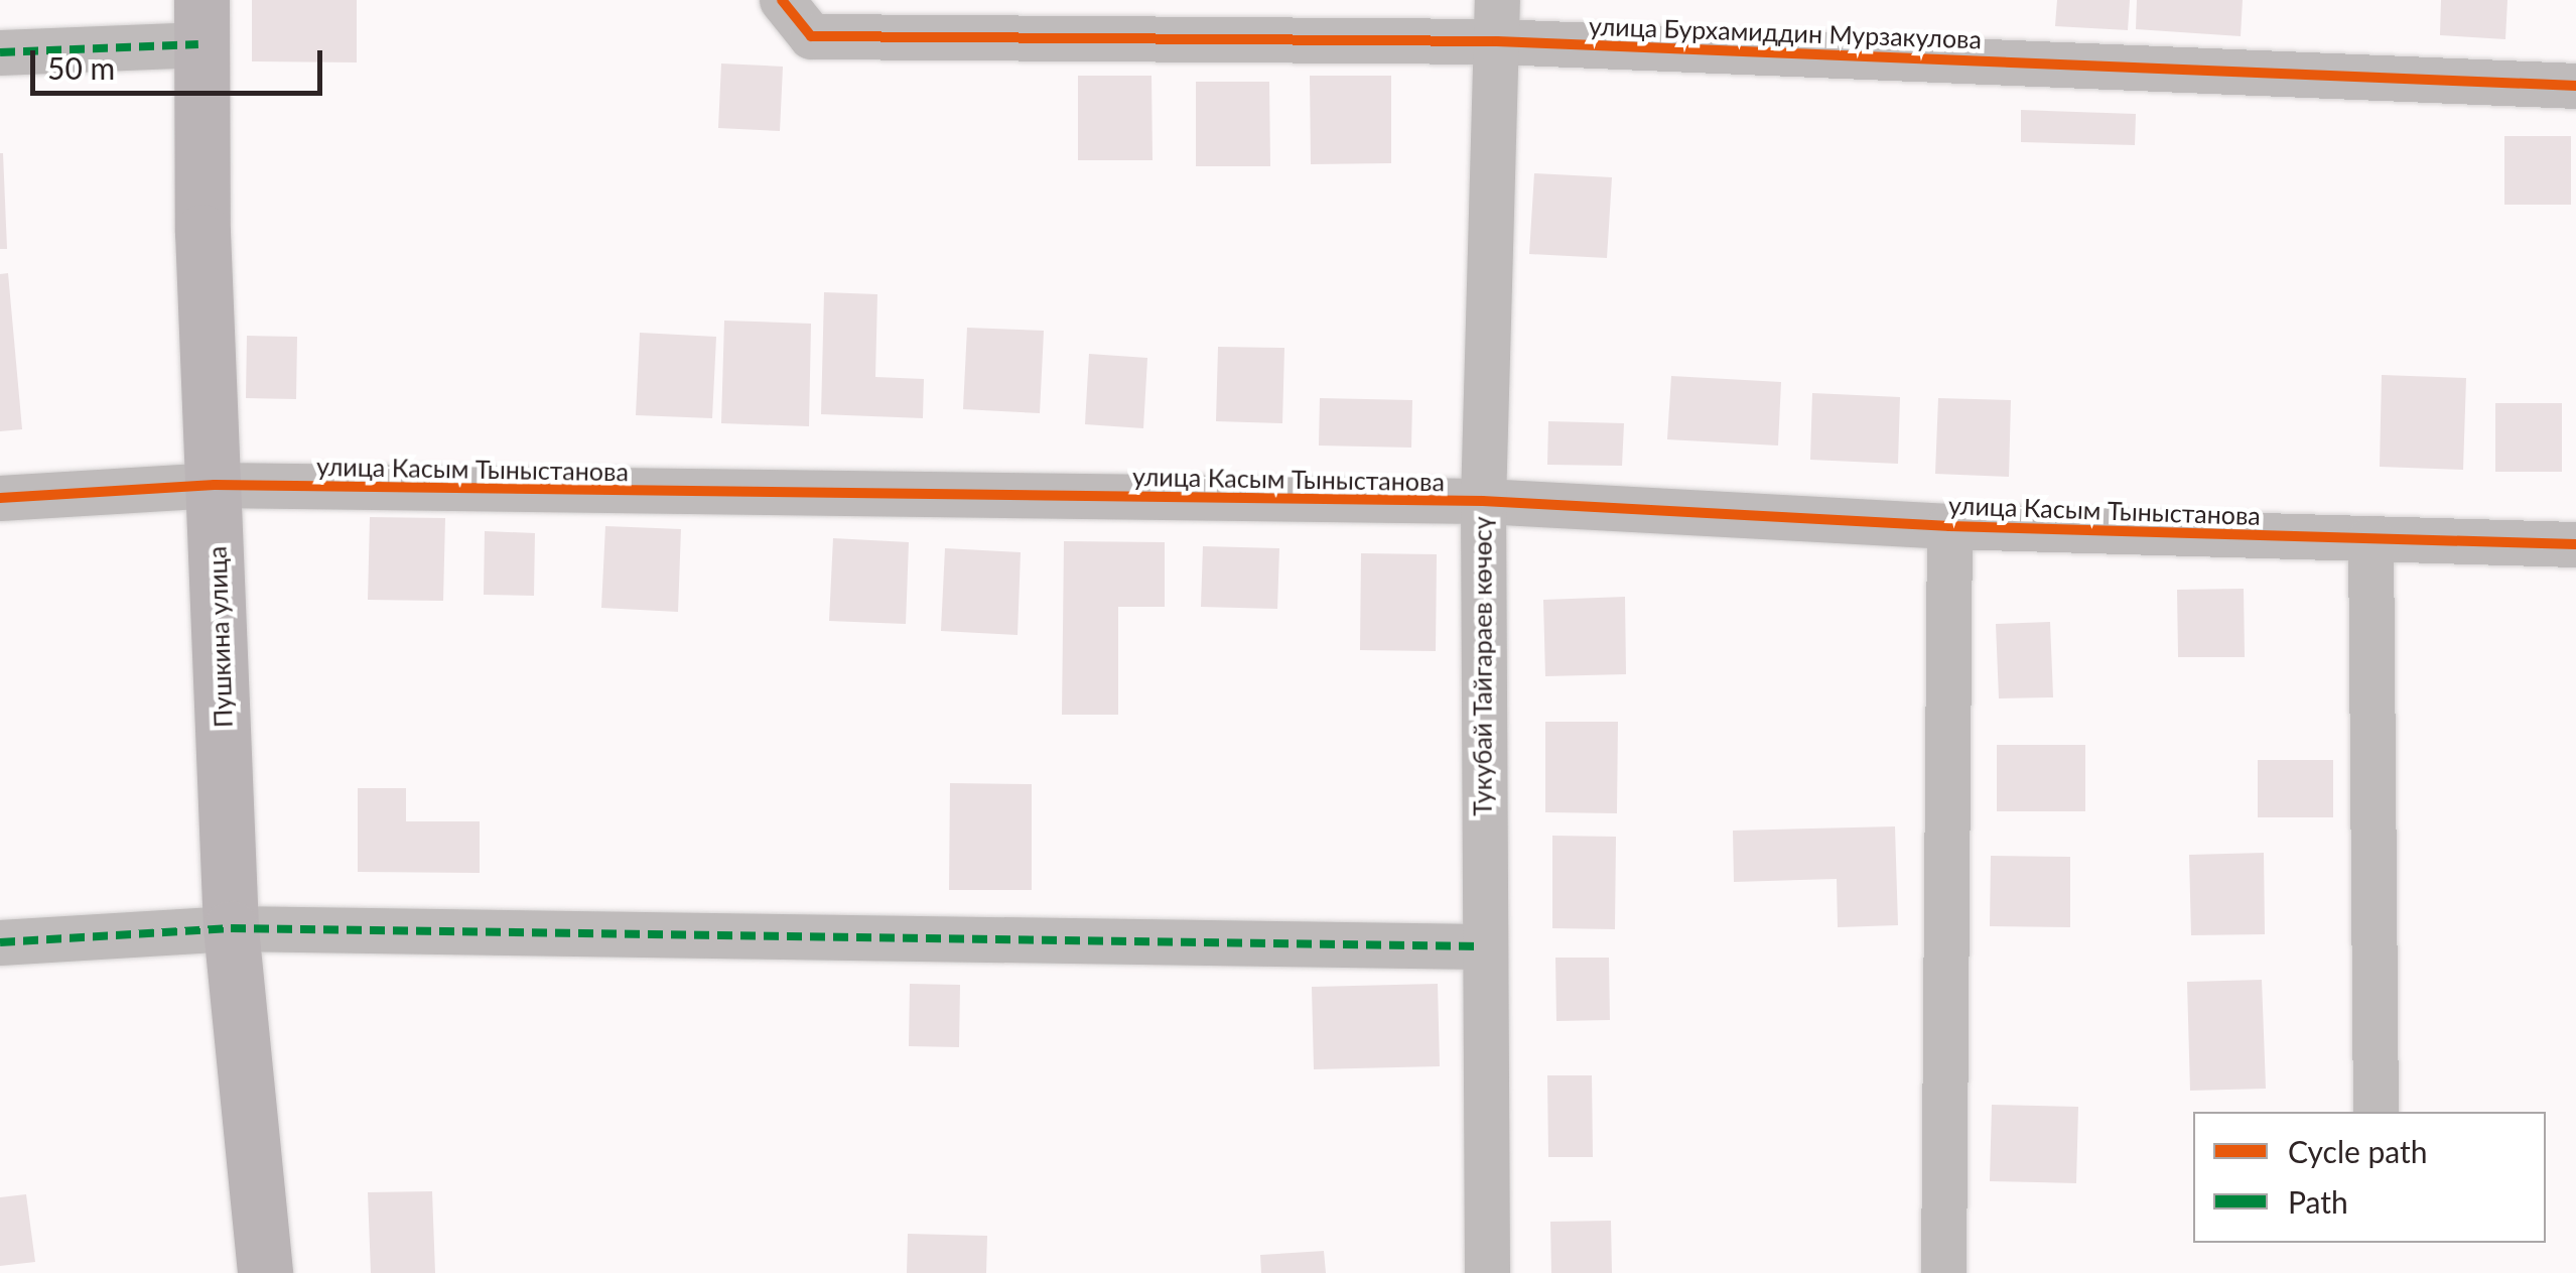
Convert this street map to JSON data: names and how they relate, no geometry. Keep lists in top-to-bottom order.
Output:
{
  "streets": {
    "highway": ["Пушкина улица"],
    "street": ["улица Бурхамиддин Мурзакулова", "улица Касым Тыныстанова", "Тукубай Тайгараев көчөсү"]
  },
  "crossings": [
    ["улица Бурхамиддин Мурзакулова", "Тукубай Тайгараев көчөсү"],
    ["улица Касым Тыныстанова", "Пушкина улица"],
    ["улица Касым Тыныстанова", "Тукубай Тайгараев көчөсү"]
  ],
  "legend": ["Cycle path", "Path"],
  "scale_bar": "50 m"
}
